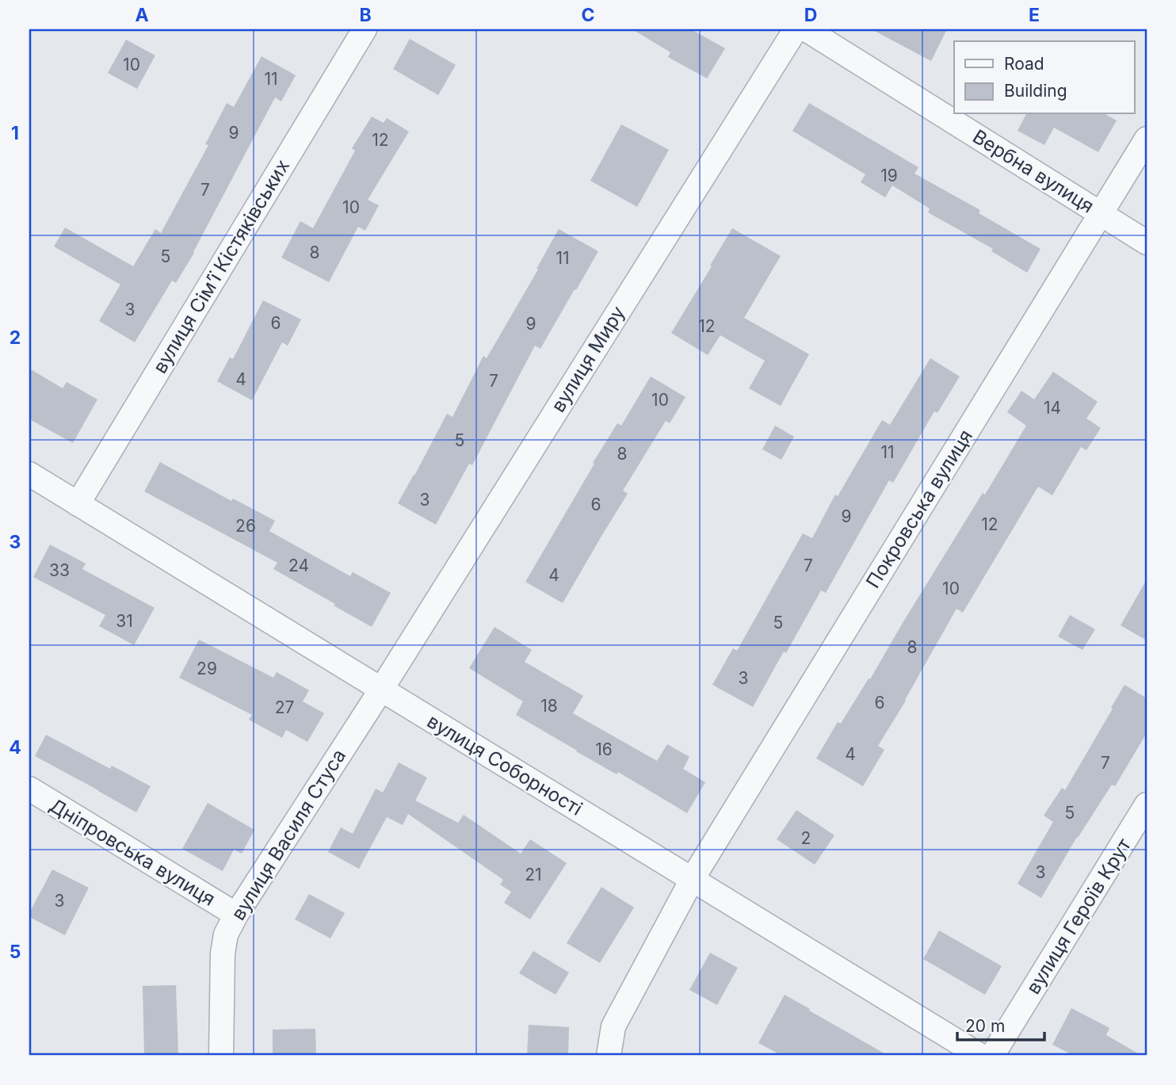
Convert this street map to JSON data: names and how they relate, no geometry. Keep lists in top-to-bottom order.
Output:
{
  "streets": {
    "street": [
      "Вербна вулиця",
      "вулиця Сімʼї Кістяківських",
      "вулиця Миру",
      "Покровська вулиця",
      "вулиця Соборності",
      "вулиця Василя Стуса",
      "Дніпровська вулиця",
      "вулиця Героїв Крут"
    ]
  },
  "crossings": [
    ["Вербна вулиця", "Покровська вулиця"],
    ["вулиця Сімʼї Кістяківських", "вулиця Соборності"],
    ["вулиця Миру", "вулиця Соборності"],
    ["вулиця Миру", "вулиця Василя Стуса"],
    ["Покровська вулиця", "вулиця Соборності"],
    ["вулиця Соборності", "вулиця Василя Стуса"],
    ["вулиця Василя Стуса", "Дніпровська вулиця"]
  ],
  "house_numbers": [
    "10",
    "11",
    "9",
    "12",
    "19",
    "7",
    "10",
    "8",
    "5",
    "11",
    "3",
    "6",
    "9",
    "12",
    "4",
    "7",
    "10",
    "14",
    "5",
    "11",
    "8",
    "3",
    "6",
    "9",
    "12",
    "26",
    "24",
    "7",
    "33",
    "4",
    "10",
    "31",
    "5",
    "8",
    "29",
    "3",
    "6",
    "18",
    "27",
    "16",
    "4",
    "7",
    "5",
    "2",
    "3",
    "21",
    "3"
  ],
  "legend": ["Road", "Building"],
  "scale_bar": "20 m",
  "grid": {
    "columns": [
      "A",
      "B",
      "C",
      "D",
      "E"
    ],
    "rows": [
      "1",
      "2",
      "3",
      "4",
      "5"
    ]
  }
}
